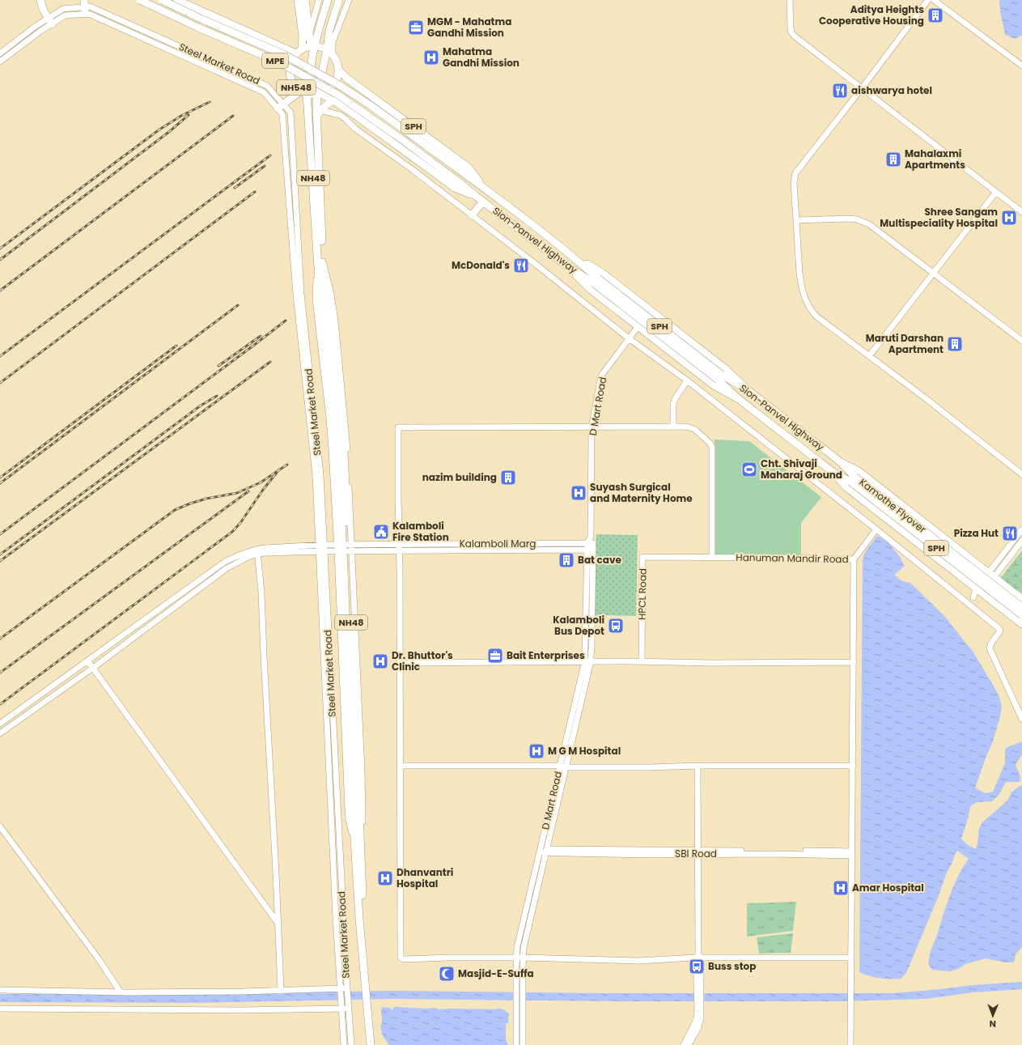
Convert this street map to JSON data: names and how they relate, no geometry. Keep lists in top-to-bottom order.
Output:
{
  "streets": {
    "highway": [
      "MPE",
      "NH548",
      "SPH",
      "NH48",
      "Sion-Panvel Highway",
      "Kamothe Flyover"
    ],
    "street": [
      "Steel Market Road",
      "D Mart Road",
      "Kalamboli Marg",
      "Hanuman Mandir Road",
      "HPCL Road",
      "SBI Road"
    ]
  },
  "crossings": [
    ["MPE", "SPH"],
    ["MPE", "Sion-Panvel Highway"],
    ["Steel Market Road", "Kalamboli Marg"],
    ["NH548", "SPH"],
    ["NH548", "NH48"],
    ["SPH", "NH48"],
    ["SPH", "Sion-Panvel Highway"],
    ["NH48", "Kalamboli Marg"],
    ["Sion-Panvel Highway", "Kamothe Flyover"],
    ["D Mart Road", "Kalamboli Marg"],
    ["D Mart Road", "SBI Road"],
    ["Hanuman Mandir Road", "HPCL Road"]
  ],
  "places": {
    "building": [
      "Aditya Heights Cooperative Housing",
      "Mahalaxmi Apartments",
      "Maruti Darshan Apartment",
      "nazim building",
      "Bat cave"
    ],
    "office": ["MGM - Mahatma Gandhi Mission", "Bait Enterprises"],
    "hospital": [
      "Mahatma Gandhi Mission",
      "Shree Sangam Multispeciality Hospital",
      "Suyash Surgical and Maternity Home",
      "Dr. Bhuttor's Clinic",
      "M G M Hospital",
      "Dhanvantri Hospital",
      "Amar Hospital"
    ],
    "restaurant": ["aishwarya hotel", "McDonald's", "Pizza Hut"],
    "sports": ["Cht. Shivaji Maharaj Ground"],
    "public building": ["Kalamboli Fire Station"],
    "bus stop": ["Kalamboli Bus Depot", "Buss stop"],
    "mosque": ["Masjid-E-Suffa"]
  },
  "north": "bottom"
}
